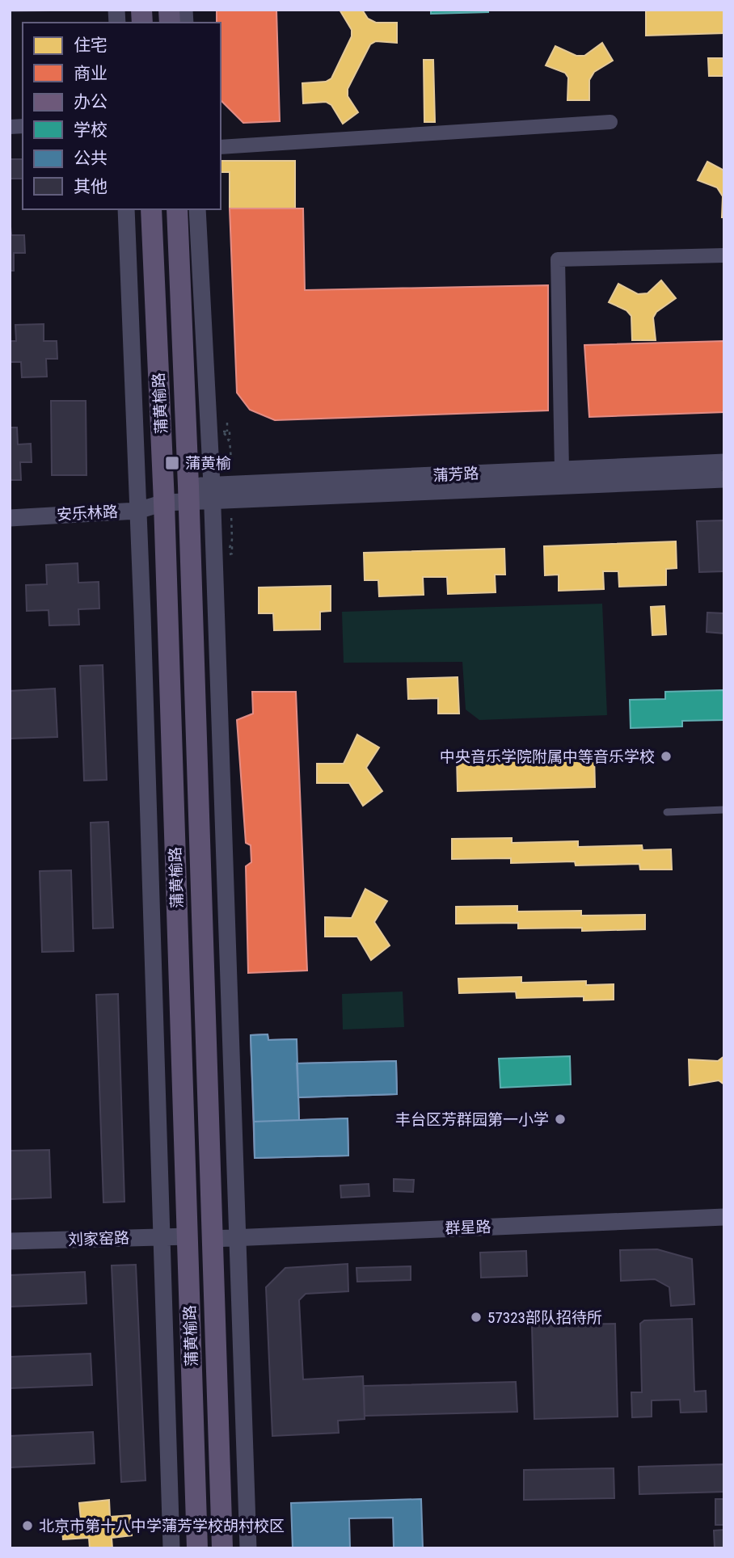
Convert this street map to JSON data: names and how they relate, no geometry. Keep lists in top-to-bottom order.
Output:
{
  "streets": {
    "main road": ["蒲黄榆路"],
    "street": [
      "蒲芳路",
      "安乐林路",
      "群星路",
      "刘家窑路"
    ]
  },
  "crossings": [
    ["蒲黄榆路", "蒲芳路"],
    ["蒲黄榆路", "安乐林路"],
    ["蒲黄榆路", "群星路"],
    ["蒲黄榆路", "刘家窑路"],
    ["蒲芳路", "安乐林路"]
  ],
  "places": {
    "transit": ["蒲黄榆"],
    "other": [
      "中央音乐学院附属中等音乐学校",
      "丰台区芳群园第一小学",
      "57323部队招待所",
      "北京市第十八中学蒲芳学校胡村校区"
    ]
  },
  "legend": [
    "住宅",
    "商业",
    "办公",
    "学校",
    "公共",
    "其他"
  ]
}
